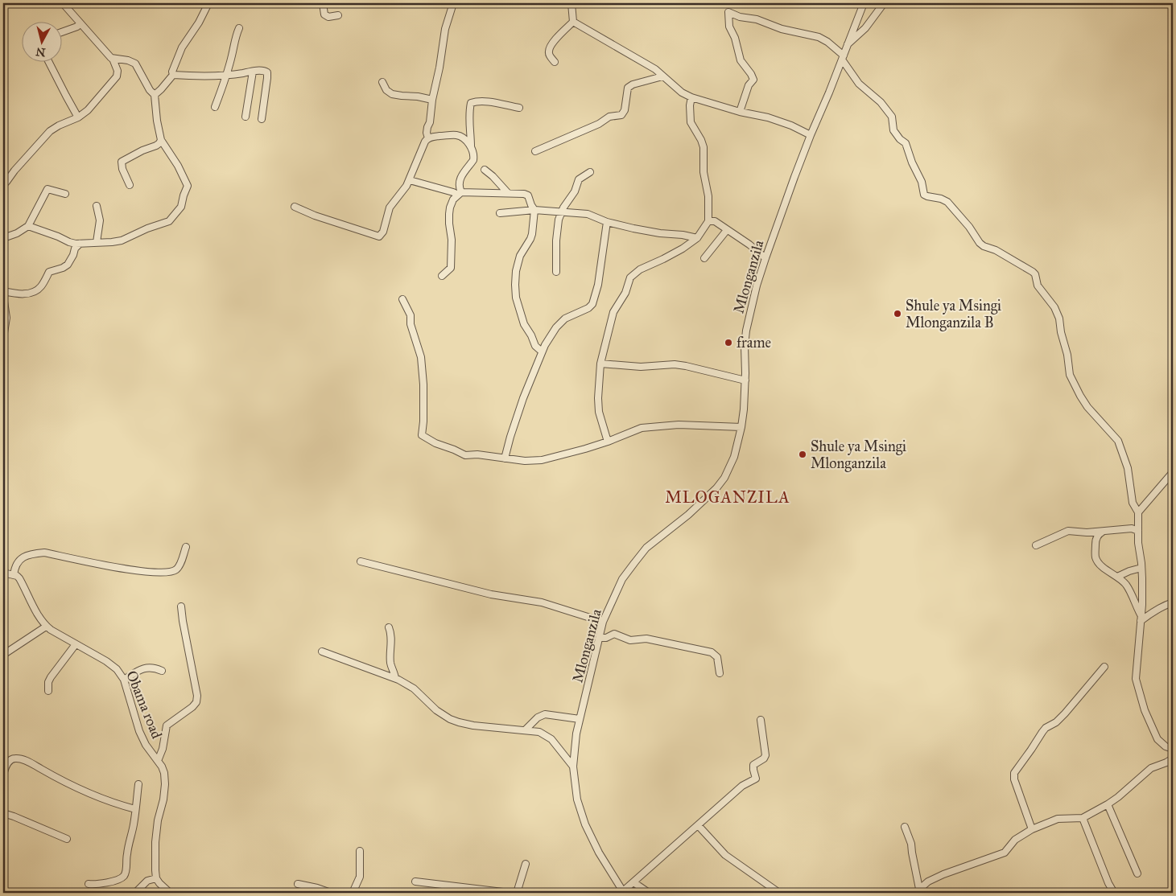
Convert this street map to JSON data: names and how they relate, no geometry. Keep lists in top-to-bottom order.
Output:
{
  "streets": {
    "street": ["Mlonganzila", "Obama road"]
  },
  "districts": ["MLOGANZILA"],
  "places": ["Shule ya Msingi Mlonganzila B", "frame", "Shule ya Msingi Mlonganzila"],
  "north": "bottom"
}
